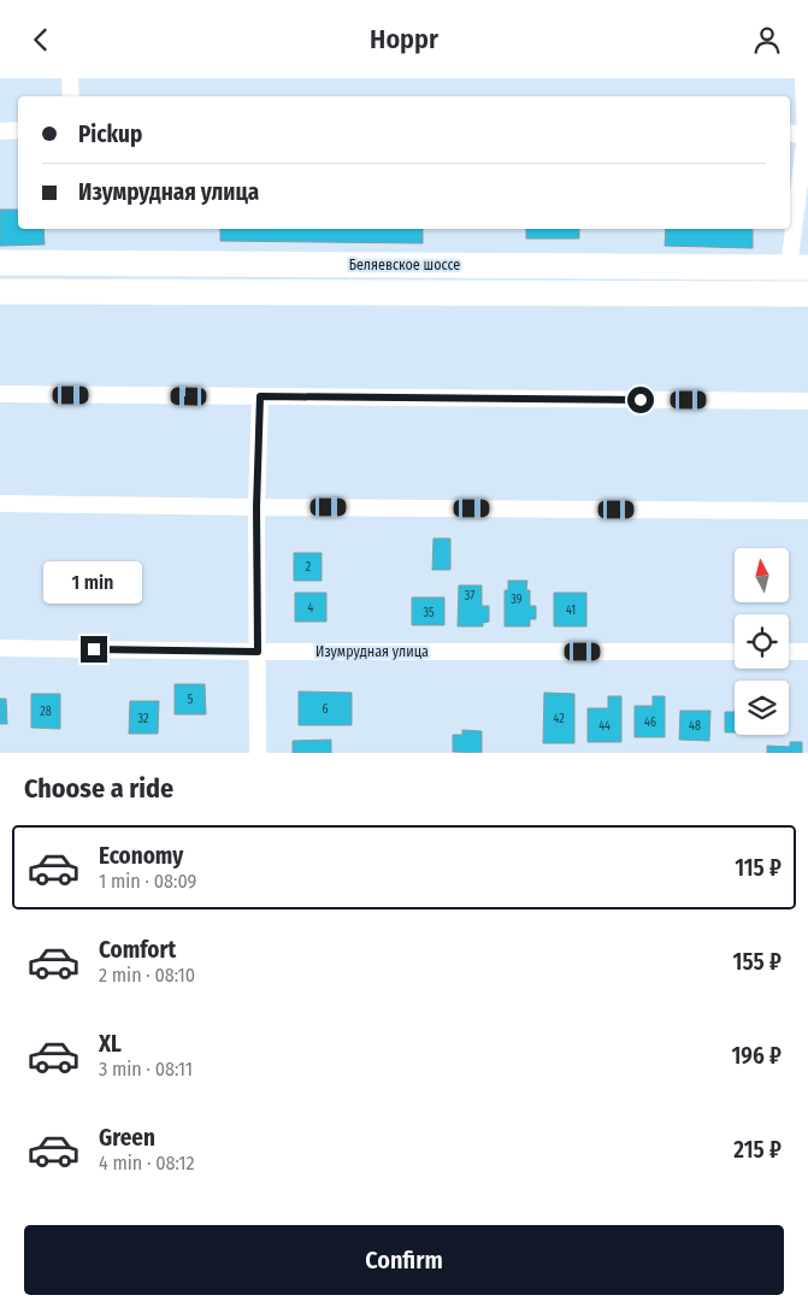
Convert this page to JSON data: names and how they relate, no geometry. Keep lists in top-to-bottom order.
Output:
{
  "streets": {
    "main road": ["Беляевское шоссе"],
    "street": ["Изумрудная улица"]
  },
  "house_numbers": [
    "2",
    "37",
    "39",
    "4",
    "41",
    "35",
    "5",
    "6",
    "28",
    "32",
    "42",
    "46",
    "44",
    "48"
  ],
  "north": "top",
  "page": {
    "header": "Hoppr",
    "banner": ["Pickup", "Изумрудная улица"],
    "bubble": "1 min",
    "heading": "Choose a ride",
    "list": [
      {
        "name": "Economy",
        "note": "1 min · 08:09",
        "value": "115 ₽"
      },
      {
        "name": "Comfort",
        "note": "2 min · 08:10",
        "value": "155 ₽"
      },
      {
        "name": "XL",
        "note": "3 min · 08:11",
        "value": "196 ₽"
      },
      {
        "name": "Green",
        "note": "4 min · 08:12",
        "value": "215 ₽"
      }
    ],
    "buttons": "Confirm"
  }
}
